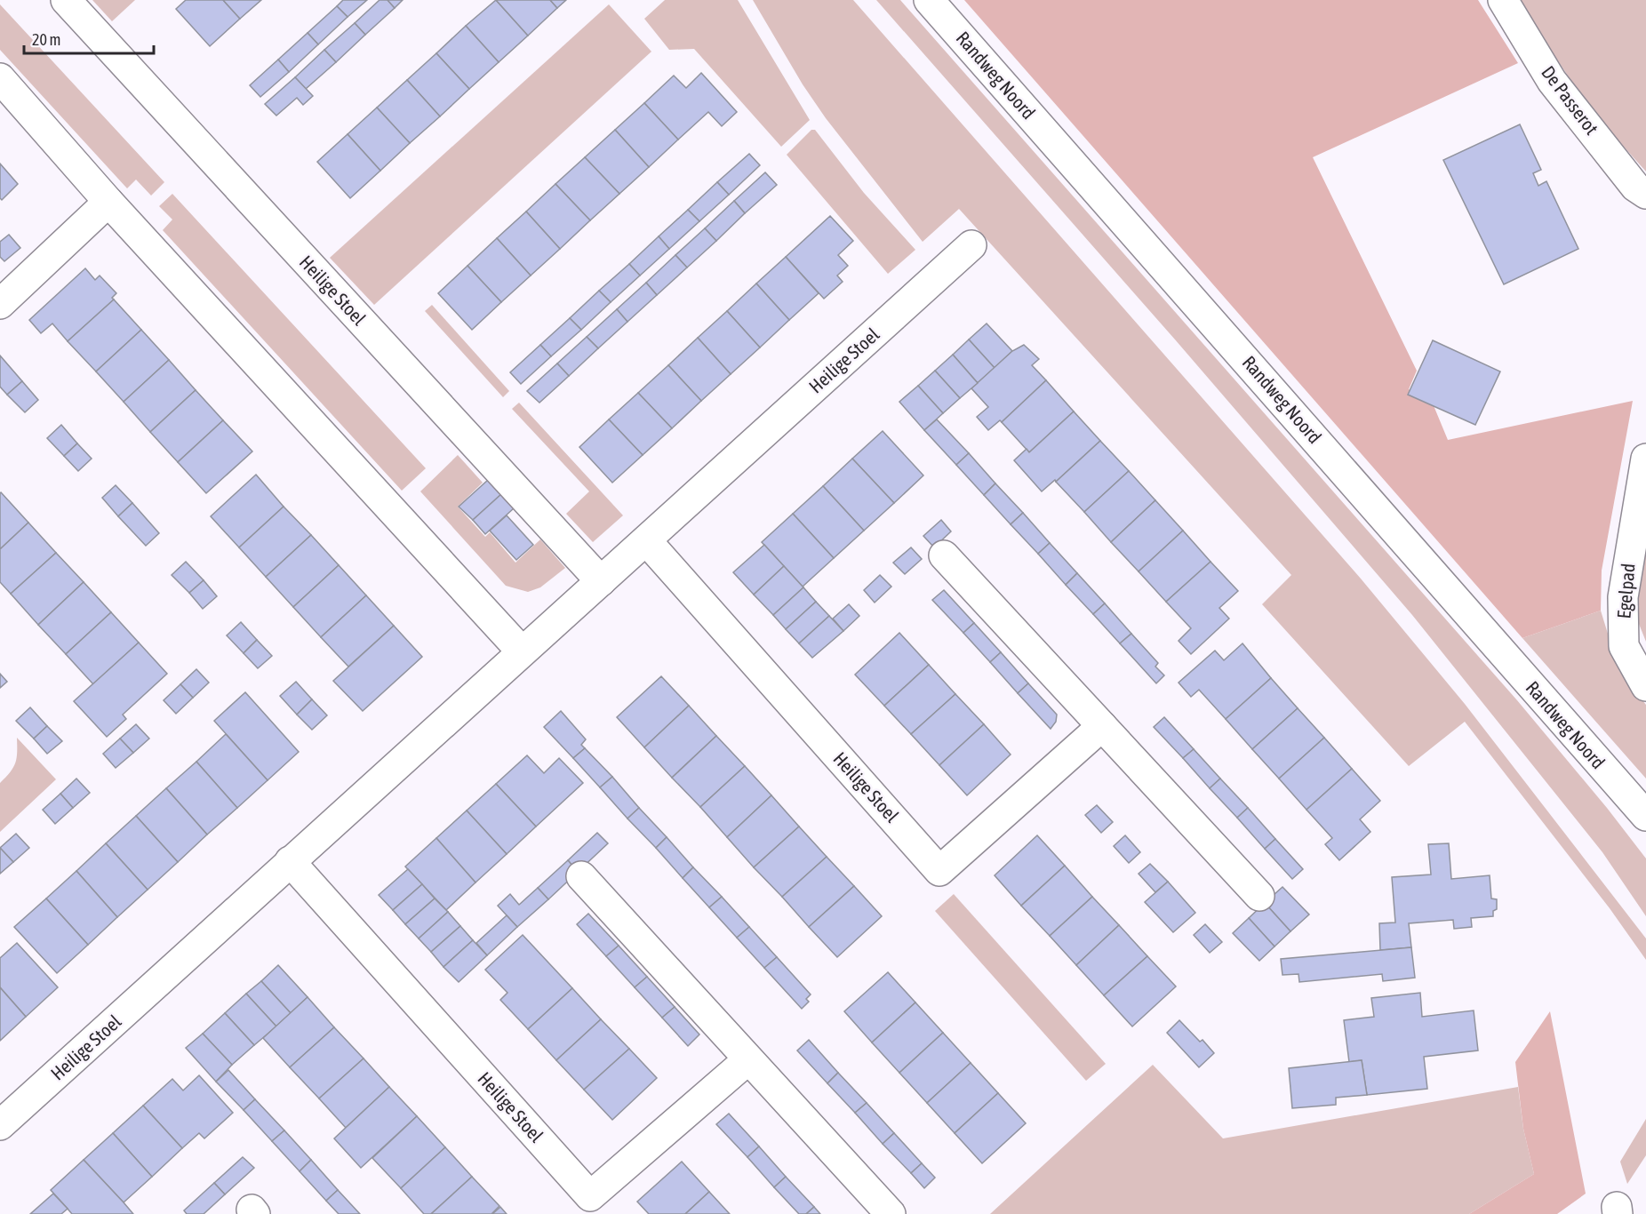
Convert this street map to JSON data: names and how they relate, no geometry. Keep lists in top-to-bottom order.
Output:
{
  "streets": {
    "street": [
      "Randweg Noord",
      "De Passerot",
      "Heilige Stoel",
      "Egelpad"
    ]
  },
  "scale_bar": "20 m"
}
